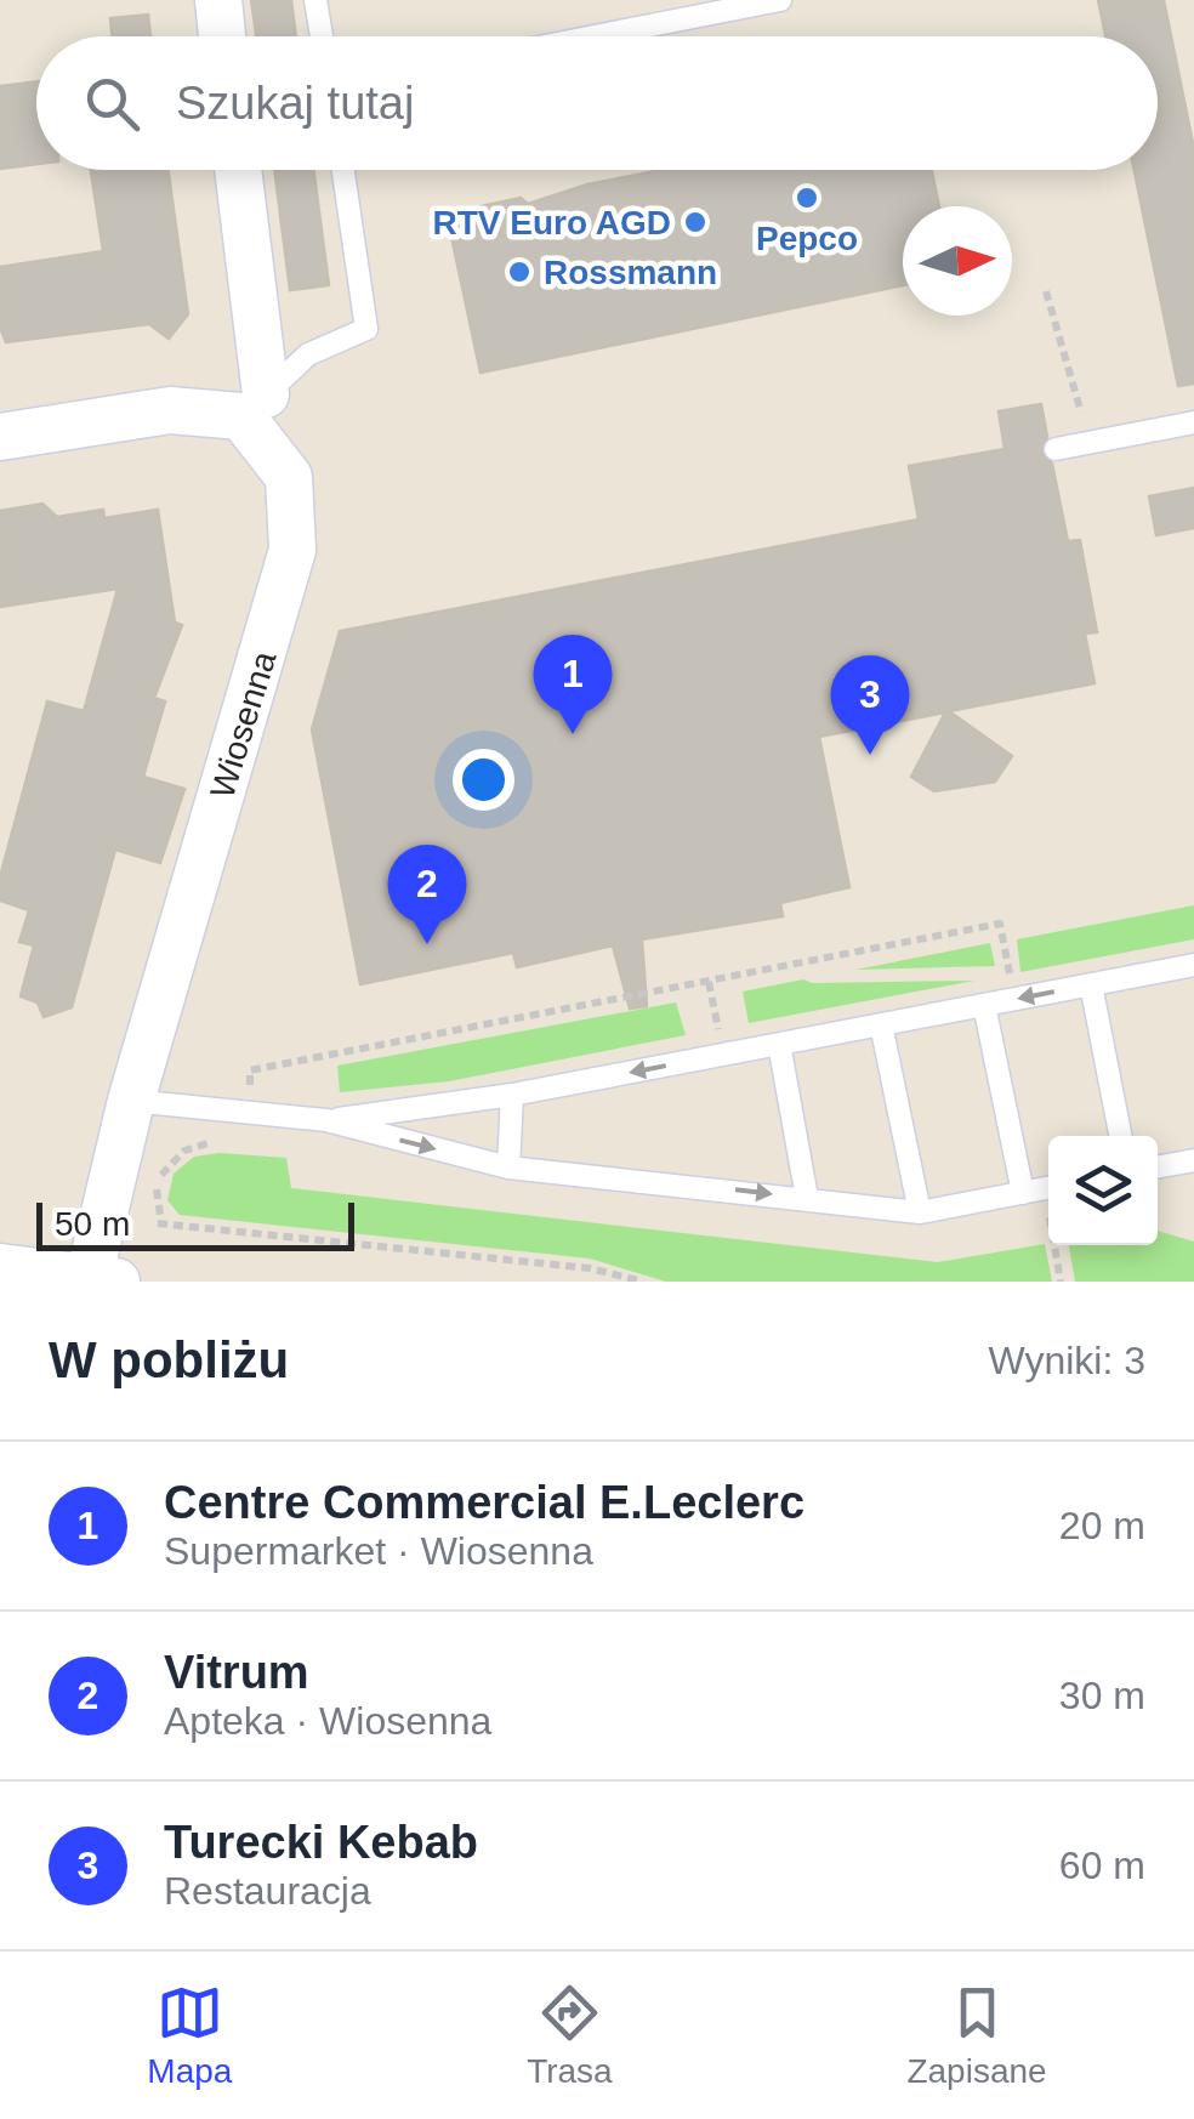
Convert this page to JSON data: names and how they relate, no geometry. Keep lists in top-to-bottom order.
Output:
{
  "streets": {
    "street": ["Wiosenna"]
  },
  "places": ["Pepco", "RTV Euro AGD", "Rossmann"],
  "scale_bar": "50 m",
  "north": "right",
  "page": {
    "search": "Szukaj tutaj",
    "pins": ["1", "3", "2"],
    "scale": "50 m",
    "heading": ["W pobliżu", "Wyniki: 3"],
    "list": [
      {
        "mark": "1",
        "name": "Centre Commercial E.Leclerc",
        "note": "Supermarket · Wiosenna",
        "value": "20 m"
      },
      {
        "mark": "2",
        "name": "Vitrum",
        "note": "Apteka · Wiosenna",
        "value": "30 m"
      },
      {
        "mark": "3",
        "name": "Turecki Kebab",
        "note": "Restauracja",
        "value": "60 m"
      }
    ],
    "nav": ["Mapa", "Trasa", "Zapisane"]
  }
}
